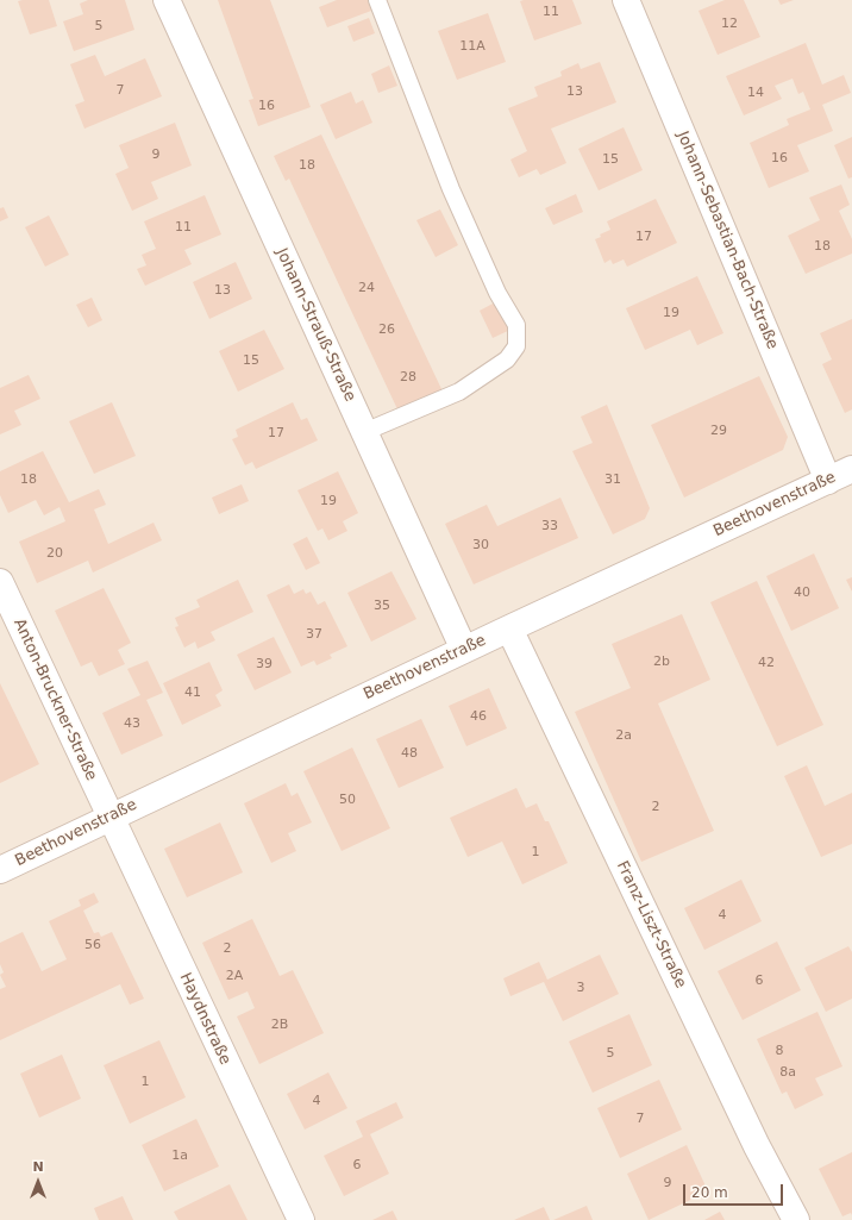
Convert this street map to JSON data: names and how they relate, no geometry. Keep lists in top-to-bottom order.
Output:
{
  "streets": {
    "street": [
      "Johann-Sebastian-Bach-Straße",
      "Johann-Strauß-Straße",
      "Beethovenstraße",
      "Anton-Bruckner-Straße",
      "Franz-Liszt-Straße",
      "Haydnstraße"
    ]
  },
  "crossings": [
    ["Johann-Sebastian-Bach-Straße", "Beethovenstraße"],
    ["Johann-Strauß-Straße", "Beethovenstraße"],
    ["Beethovenstraße", "Anton-Bruckner-Straße"],
    ["Beethovenstraße", "Franz-Liszt-Straße"],
    ["Beethovenstraße", "Haydnstraße"],
    ["Anton-Bruckner-Straße", "Haydnstraße"]
  ],
  "house_numbers": [
    "11",
    "12",
    "5",
    "11A",
    "7",
    "13",
    "14",
    "16",
    "9",
    "16",
    "15",
    "18",
    "11",
    "17",
    "18",
    "24",
    "13",
    "19",
    "26",
    "15",
    "28",
    "29",
    "17",
    "18",
    "31",
    "19",
    "33",
    "30",
    "20",
    "40",
    "35",
    "37",
    "2b",
    "42",
    "39",
    "41",
    "46",
    "43",
    "2a",
    "48",
    "50",
    "2",
    "1",
    "4",
    "56",
    "2",
    "2A",
    "6",
    "3",
    "2B",
    "8",
    "5",
    "8a",
    "1",
    "4",
    "7",
    "1a",
    "6",
    "9"
  ],
  "scale_bar": "20 m",
  "north": "top"
}
